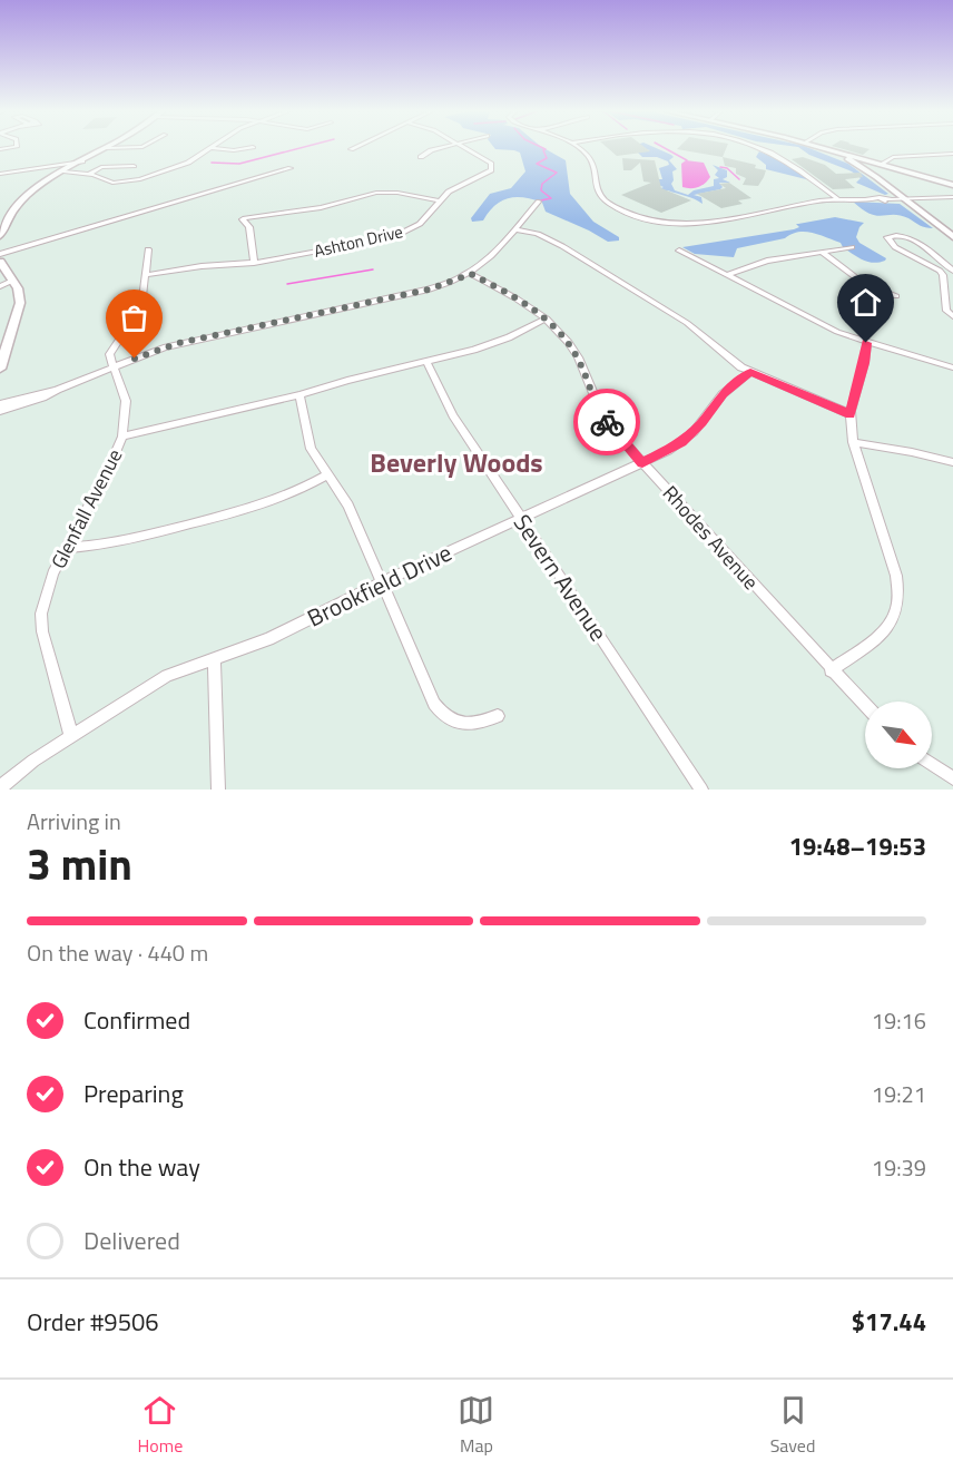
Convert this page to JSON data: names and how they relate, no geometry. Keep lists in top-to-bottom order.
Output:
{
  "streets": {
    "street": [
      "Ashton Drive",
      "Glenfall Avenue",
      "Rhodes Avenue",
      "Severn Avenue",
      "Brookfield Drive"
    ]
  },
  "crossings": [
    ["Glenfall Avenue", "Brookfield Drive"],
    ["Rhodes Avenue", "Brookfield Drive"],
    ["Severn Avenue", "Brookfield Drive"]
  ],
  "districts": ["Beverly Woods"],
  "north": "bottom right",
  "page": {
    "heading": ["3 min", "Arriving in", "19:48–19:53"],
    "panel": ["Order #9506", "$17.44"],
    "bar": "On the way · 440 m",
    "list": [
      ["Confirmed", "19:16"],
      ["Preparing", "19:21"],
      ["On the way", "19:39"],
      "Delivered"
    ],
    "tabs": ["Home", "Map", "Saved"]
  }
}
